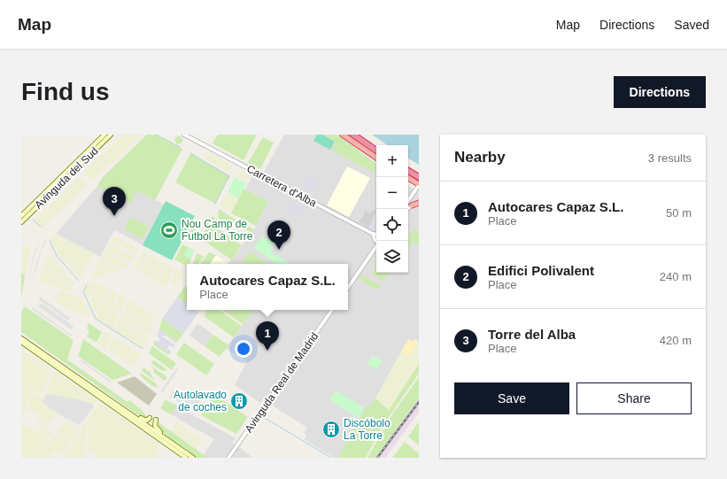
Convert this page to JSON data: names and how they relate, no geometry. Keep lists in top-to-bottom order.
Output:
{
  "streets": {
    "main road": ["Avinguda del Sud"],
    "street": ["Carretera d'Alba", "Avinguda Real de Madrid"]
  },
  "places": {
    "sports": ["Nou Camp de Futbol La Torre"],
    "building": ["Autolavado de coches", "Discóbolo La Torre"]
  },
  "page": {
    "header": "Map",
    "nav": ["Map", "Directions", "Saved"],
    "buttons": [
      "Directions",
      ["Save", "Share"]
    ],
    "title": "Find us",
    "heading": ["Nearby", "3 results"],
    "map_buttons": ["+", "−"],
    "list": [
      {
        "mark": "1",
        "name": "Autocares Capaz S.L.",
        "note": "Place",
        "value": "50 m"
      },
      {
        "mark": "2",
        "name": "Edifici Polivalent",
        "note": "Place",
        "value": "240 m"
      },
      {
        "mark": "3",
        "name": "Torre del Alba",
        "note": "Place",
        "value": "420 m"
      }
    ],
    "pins": ["3", "2", "1"],
    "popup": ["Autocares Capaz S.L.", "Place"]
  }
}
